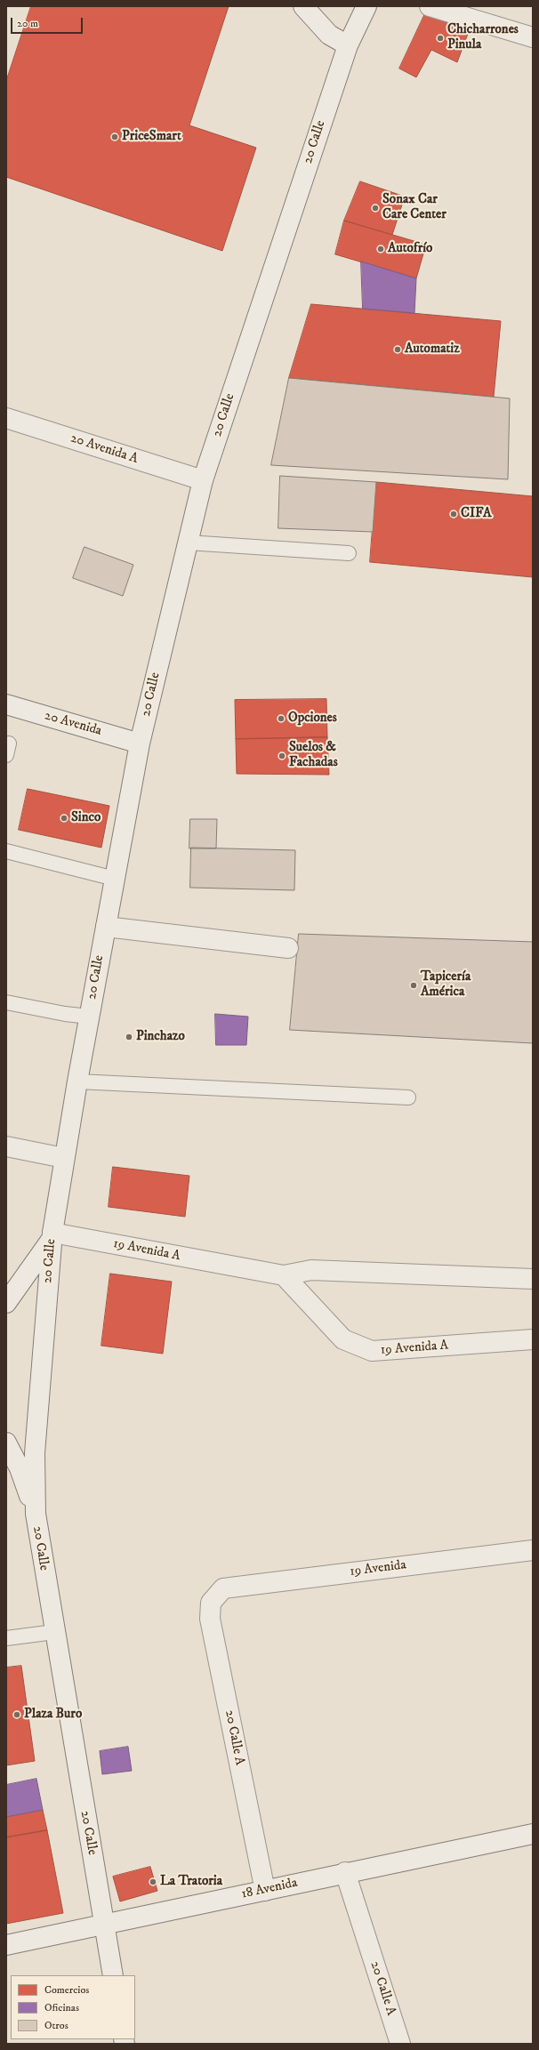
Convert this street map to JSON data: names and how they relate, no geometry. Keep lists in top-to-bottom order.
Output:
{
  "streets": {
    "street": [
      "20 Calle",
      "20 Avenida A",
      "20 Avenida",
      "19 Avenida A",
      "19 Avenida",
      "20 Calle A",
      "18 Avenida"
    ]
  },
  "crossings": [
    ["20 Calle", "20 Avenida A"],
    ["20 Calle", "20 Avenida"],
    ["20 Calle", "19 Avenida A"],
    ["20 Calle", "18 Avenida"],
    ["19 Avenida", "20 Calle A"],
    ["20 Calle A", "18 Avenida"]
  ],
  "places": [
    "Chicharrones Pinula",
    "PriceSmart",
    "Sonax Car Care Center",
    "Autofrío",
    "Automatiz",
    "CIFA",
    "Opciones",
    "Suelos & Fachadas",
    "Sinco",
    "Tapicería América",
    "Pinchazo",
    "Plaza Buro",
    "La Tratoria"
  ],
  "legend": ["Comercios", "Oficinas", "Otros"],
  "scale_bar": "20 m"
}
